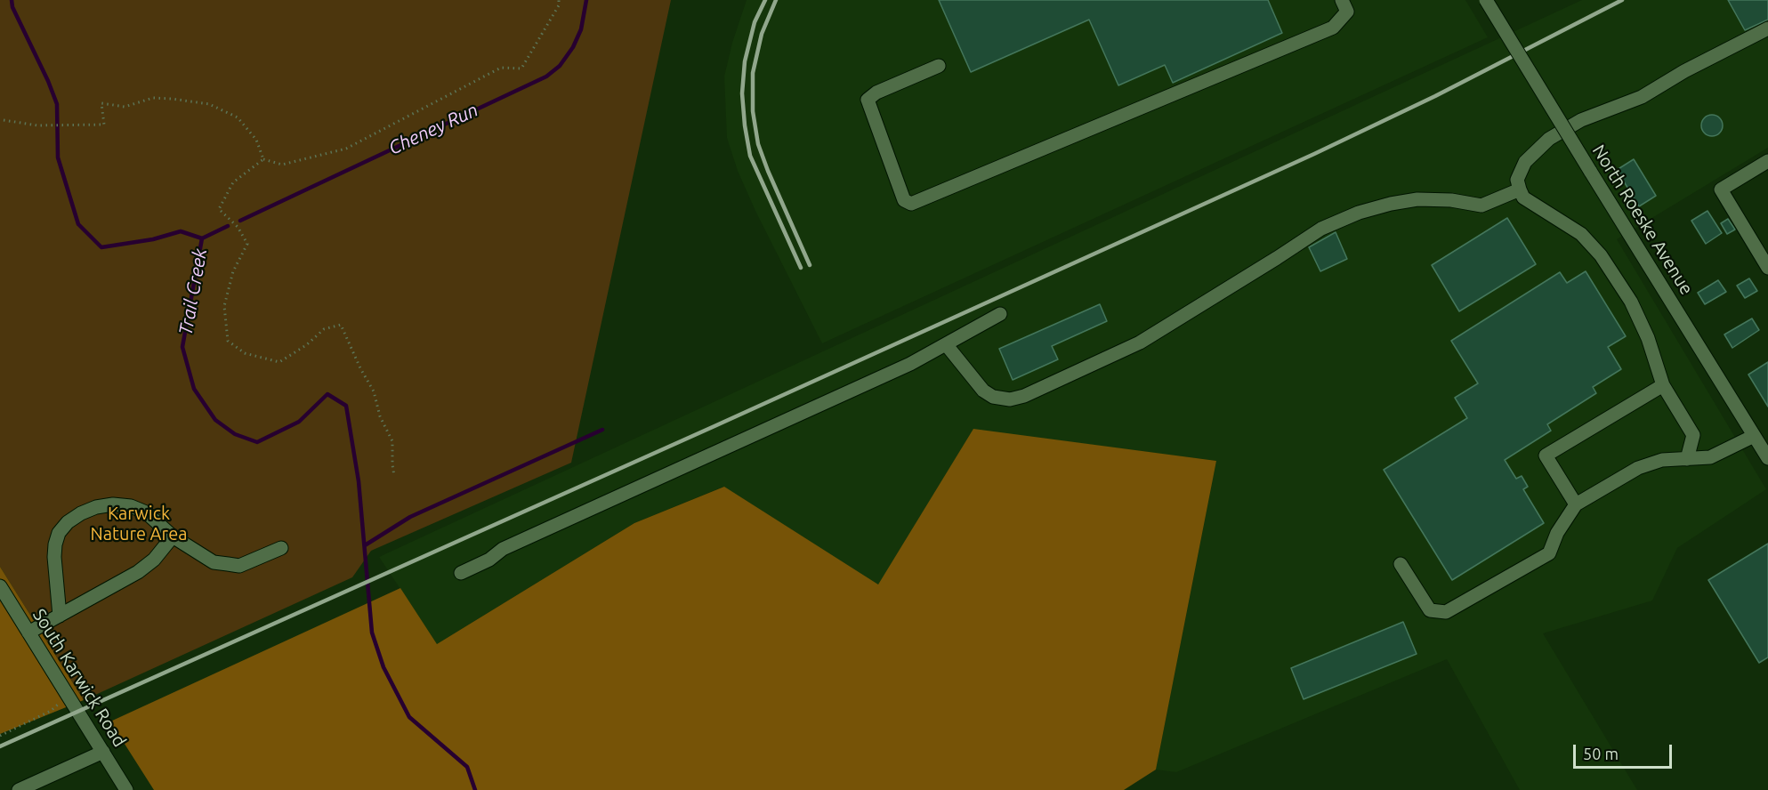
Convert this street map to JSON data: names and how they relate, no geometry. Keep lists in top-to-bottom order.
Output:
{
  "streets": {
    "street": ["North Roeske Avenue", "South Karwick Road"]
  },
  "water": ["Cheney Run", "Trail Creek"],
  "parks": ["Karwick Nature Area"],
  "scale_bar": "50 m"
}
